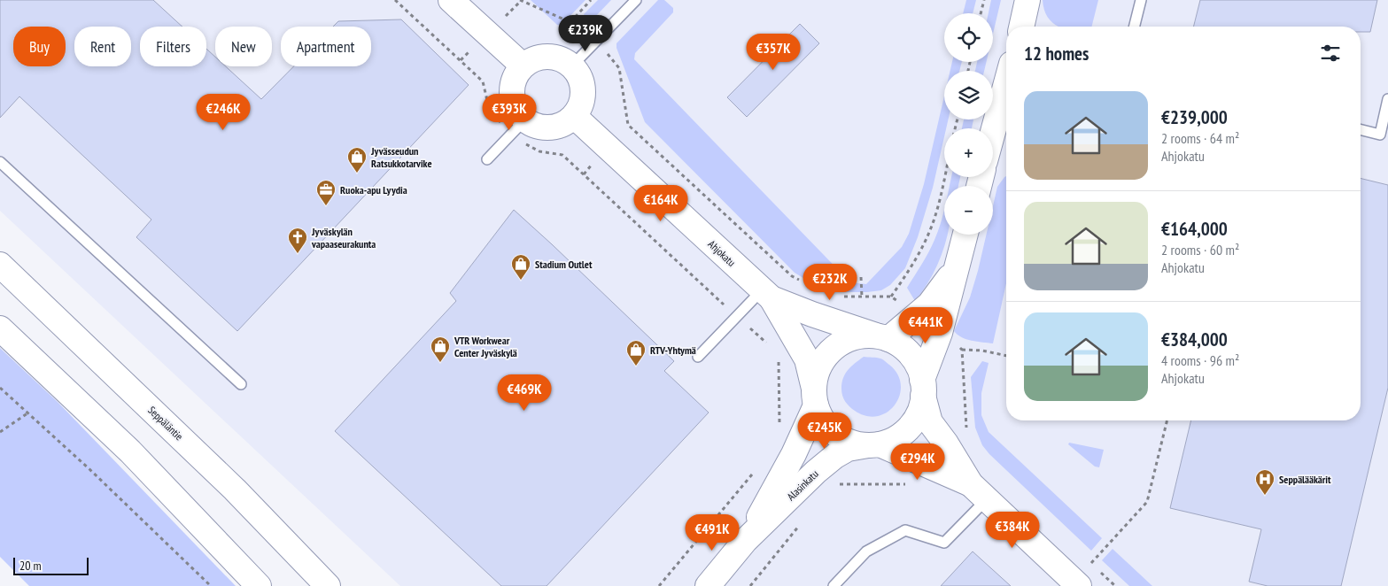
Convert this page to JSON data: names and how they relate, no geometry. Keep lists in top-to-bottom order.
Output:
{
  "streets": {
    "street": ["Ahjokatu", "Seppäläntie", "Alasinkatu"]
  },
  "crossings": [
    ["Ahjokatu", "Alasinkatu"]
  ],
  "places": {
    "shop": [
      "Jyvässeudun Ratsukkotarvike",
      "Stadium Outlet",
      "VTR Workwear Center Jyväskylä",
      "RTV-Yhtymä"
    ],
    "office": ["Ruoka-apu Lyydia"],
    "church": ["Jyväskylän vapaaseurakunta"],
    "hospital": ["Seppälääkärit"]
  },
  "scale_bar": "20 m",
  "page": {
    "map_buttons": ["+", "−"],
    "price": [
      "€239K",
      "€357K",
      "€246K",
      "€393K",
      "€164K",
      "€232K",
      "€441K",
      "€469K",
      "€245K",
      "€294K",
      "€384K",
      "€491K"
    ],
    "chip": [
      "Buy",
      "Rent",
      "Filters",
      "New",
      "Apartment"
    ],
    "heading": "12 homes",
    "list": [
      {
        "name": "€239,000",
        "note": "2 rooms · 64 m² · Ahjokatu"
      },
      {
        "name": "€164,000",
        "note": "2 rooms · 60 m² · Ahjokatu"
      },
      {
        "name": "€384,000",
        "note": "4 rooms · 96 m² · Ahjokatu"
      }
    ],
    "scale": "20 m"
  }
}
